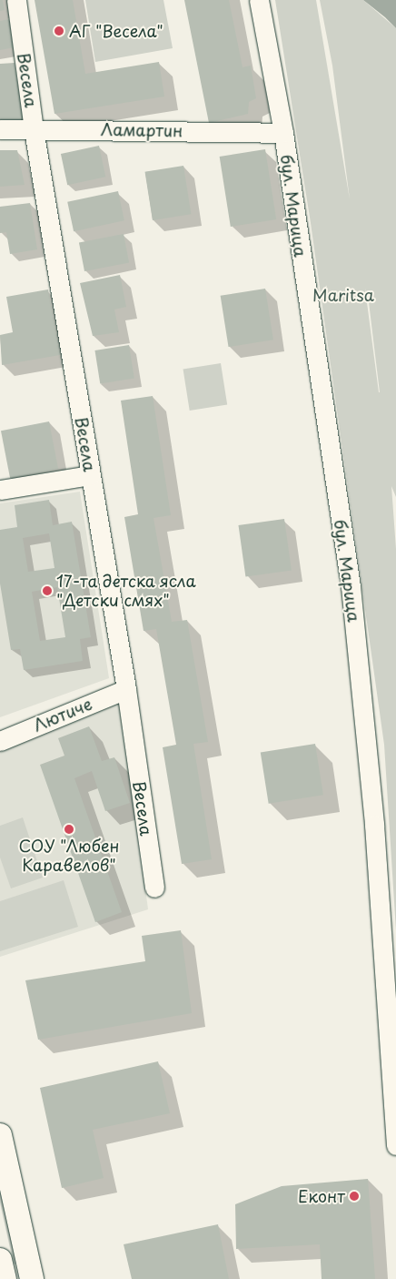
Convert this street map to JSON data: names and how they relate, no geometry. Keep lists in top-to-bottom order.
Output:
{
  "streets": {
    "street": [
      "Весела",
      "Ламартин",
      "бул. Марица",
      "Лютиче"
    ]
  },
  "crossings": [
    ["Весела", "Ламартин"],
    ["Весела", "Лютиче"],
    ["Ламартин", "бул. Марица"]
  ],
  "parks": ["Maritsa"],
  "places": [
    "АГ \"Весела\"",
    "17-та детска ясла \"Детски смях\"",
    "СОУ \"Любен Каравелов\"",
    "Еконт"
  ]
}
